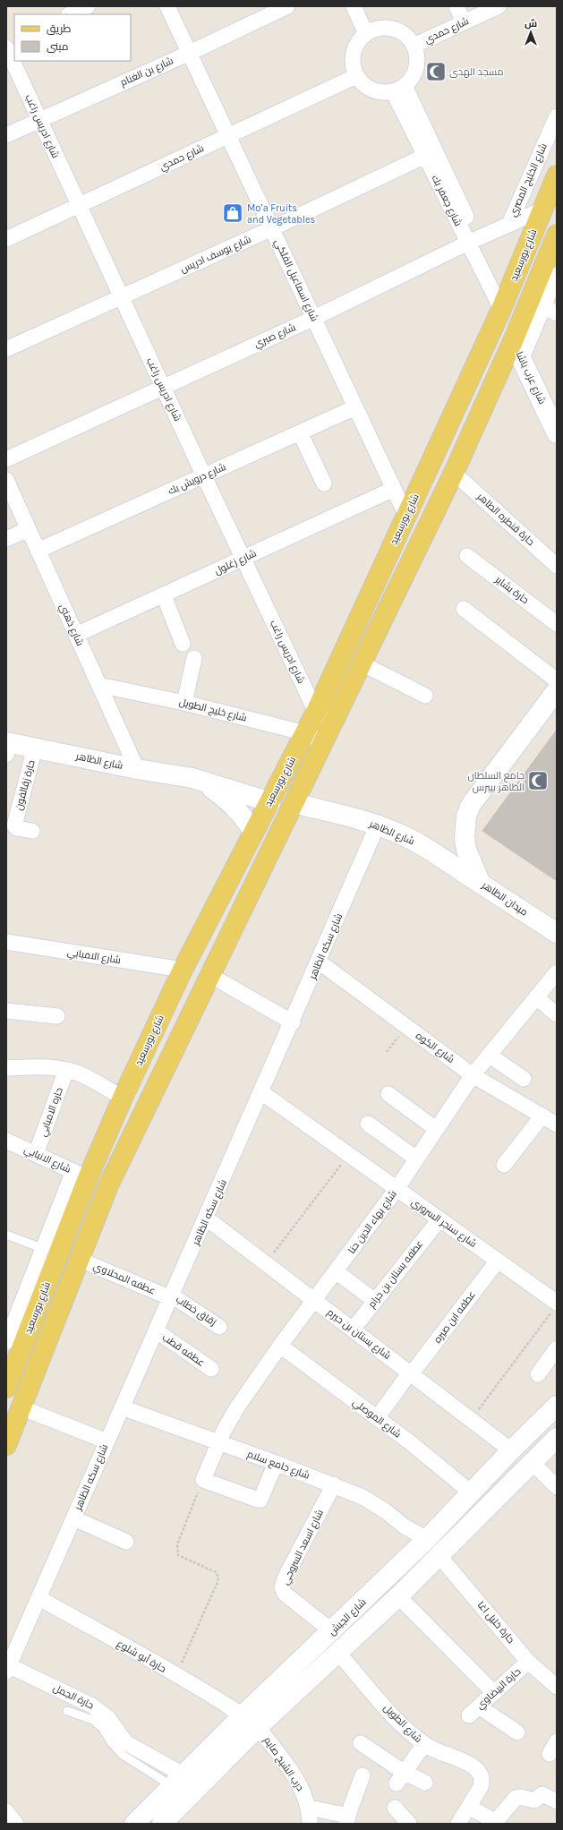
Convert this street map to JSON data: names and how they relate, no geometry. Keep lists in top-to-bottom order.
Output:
{
  "streets": {
    "main road": [
      "شارع بورسعيد",
      "شارع عزب باشا",
      "شارع الظاهر",
      "ميدان الظاهر",
      "شارع الجيش"
    ],
    "street": [
      "شارع حمدي",
      "شارع بن الغنام",
      "شارع ادريس راغب",
      "شارع الخليج المصري",
      "شارع جعفر بك",
      "شارع يوسف ادريس",
      "شارع اسماعيل الفلكي",
      "شارع صبري",
      "شارع درويش بك",
      "حارة قنطره الطاهر",
      "شارع زغلول",
      "حارة بشاير",
      "شارع ذهني",
      "شارع خليج الطويل",
      "حارة زقالفون",
      "شارع سكه الظاهر",
      "شارع الامبابي",
      "شارع الكوه",
      "حاره الامبابي",
      "شارع الانبابي",
      "شارع بهاء الدين حنا",
      "شارع سنجر السروري",
      "عطفه بستان بن حرام",
      "عطفه المحلاوي",
      "زقاق خطاب",
      "عطفه ابن صيره",
      "شارع بستان بن حيرم",
      "عطفه قطب",
      "شارع الموصلي",
      "شارع جامع سلام",
      "شارع اسعد السروجي",
      "حارة خليل اغا",
      "حارة أبو شلوع",
      "حارة البيضاوي",
      "حارة الجمل",
      "شارع الطويل",
      "درب الشيخ صايم"
    ]
  },
  "crossings": [
    ["شارع حمدي", "شارع ادريس راغب"],
    ["شارع حمدي", "شارع جعفر بك"],
    ["شارع حمدي", "شارع اسماعيل الفلكي"],
    ["شارع بن الغنام", "شارع ادريس راغب"],
    ["شارع بن الغنام", "شارع اسماعيل الفلكي"],
    ["شارع ادريس راغب", "شارع يوسف ادريس"],
    ["شارع ادريس راغب", "شارع بورسعيد"],
    ["شارع ادريس راغب", "شارع صبري"],
    ["شارع ادريس راغب", "شارع درويش بك"],
    ["شارع ادريس راغب", "شارع زغلول"],
    ["شارع الخليج المصري", "شارع صبري"],
    ["شارع جعفر بك", "شارع يوسف ادريس"],
    ["شارع جعفر بك", "شارع بورسعيد"],
    ["شارع جعفر بك", "شارع صبري"],
    ["شارع يوسف ادريس", "شارع اسماعيل الفلكي"],
    ["شارع بورسعيد", "شارع اسماعيل الفلكي"],
    ["شارع بورسعيد", "شارع صبري"],
    ["شارع بورسعيد", "شارع عزب باشا"],
    ["شارع بورسعيد", "حارة قنطره الطاهر"],
    ["شارع بورسعيد", "شارع خليج الطويل"],
    ["شارع بورسعيد", "شارع الظاهر"],
    ["شارع بورسعيد", "شارع الامبابي"],
    ["شارع بورسعيد", "شارع الانبابي"],
    ["شارع بورسعيد", "عطفه المحلاوي"],
    ["شارع اسماعيل الفلكي", "شارع صبري"],
    ["شارع اسماعيل الفلكي", "شارع درويش بك"],
    ["شارع اسماعيل الفلكي", "شارع زغلول"],
    ["شارع درويش بك", "شارع ذهني"],
    ["شارع زغلول", "شارع ذهني"],
    ["شارع ذهني", "شارع خليج الطويل"],
    ["شارع ذهني", "شارع الظاهر"],
    ["شارع الظاهر", "حارة زقالفون"],
    ["شارع الظاهر", "ميدان الظاهر"],
    ["شارع الظاهر", "شارع سكه الظاهر"],
    ["شارع سكه الظاهر", "شارع الكوه"],
    ["شارع سكه الظاهر", "شارع سنجر السروري"],
    ["شارع سكه الظاهر", "عطفه المحلاوي"],
    ["شارع سكه الظاهر", "زقاق خطاب"],
    ["شارع سكه الظاهر", "شارع بستان بن حيرم"],
    ["شارع سكه الظاهر", "عطفه قطب"],
    ["شارع سكه الظاهر", "شارع جامع سلام"],
    ["شارع سكه الظاهر", "حارة أبو شلوع"],
    ["شارع سكه الظاهر", "حارة الجمل"],
    ["شارع الكوه", "شارع بهاء الدين حنا"],
    ["حاره الامبابي", "شارع الانبابي"],
    ["شارع بهاء الدين حنا", "شارع سنجر السروري"],
    ["شارع بهاء الدين حنا", "شارع بستان بن حيرم"],
    ["شارع بهاء الدين حنا", "شارع الموصلي"],
    ["شارع بهاء الدين حنا", "شارع جامع سلام"],
    ["شارع سنجر السروري", "عطفه بستان بن حرام"],
    ["شارع سنجر السروري", "عطفه ابن صيره"],
    ["عطفه بستان بن حرام", "شارع بستان بن حيرم"],
    ["عطفه المحلاوي", "زقاق خطاب"],
    ["عطفه ابن صيره", "شارع بستان بن حيرم"],
    ["عطفه ابن صيره", "شارع الموصلي"],
    ["شارع بستان بن حيرم", "شارع الجيش"],
    ["شارع الموصلي", "شارع الجيش"],
    ["شارع جامع سلام", "شارع اسعد السروجي"],
    ["شارع جامع سلام", "شارع الجيش"],
    ["شارع اسعد السروجي", "شارع الجيش"],
    ["شارع الجيش", "حارة خليل اغا"],
    ["شارع الجيش", "حارة أبو شلوع"],
    ["شارع الجيش", "حارة الجمل"],
    ["شارع الجيش", "شارع الطويل"],
    ["شارع الجيش", "درب الشيخ صايم"],
    ["حارة خليل اغا", "حارة البيضاوي"],
    ["حارة أبو شلوع", "درب الشيخ صايم"]
  ],
  "places": {
    "mosque": ["مسجد الهدى", "جامع السلطان الظاهر بيبرس"],
    "shop": ["Mo’a Fruits and Vegetables"]
  },
  "legend": ["طريق", "مبنى"],
  "north": "top"
}
